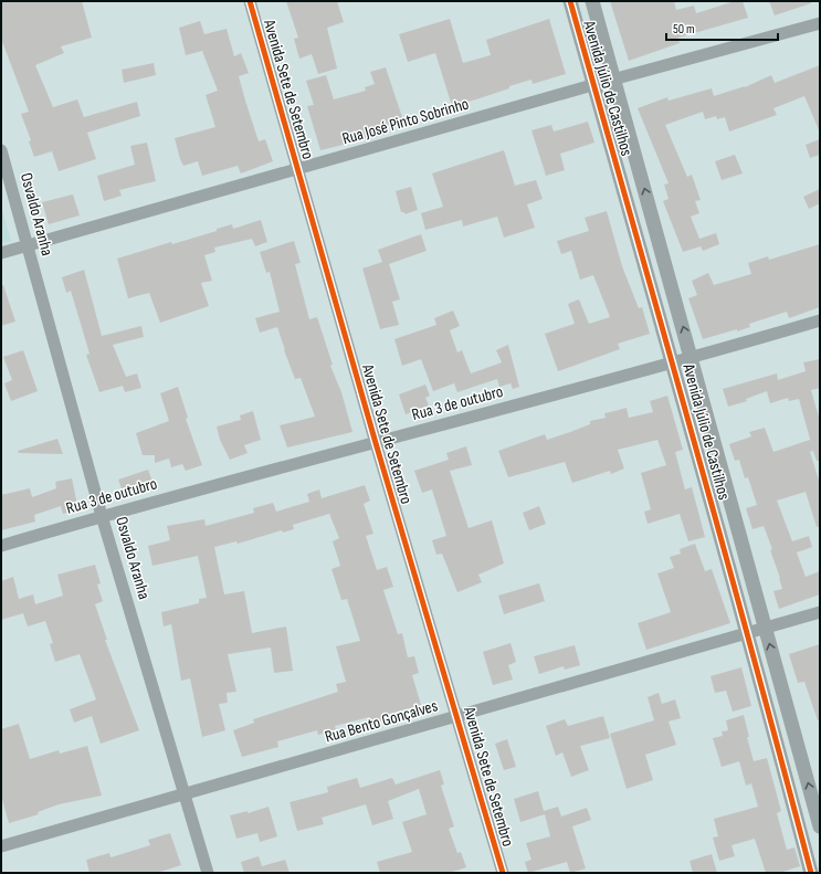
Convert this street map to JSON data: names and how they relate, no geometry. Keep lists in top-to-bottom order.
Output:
{
  "streets": {
    "street": [
      "Avenida Júlio de Castilhos",
      "Avenida Sete de Setembro",
      "Rua José Pinto Sobrinho",
      "Osvaldo Aranha",
      "Rua 3 de outubro",
      "Rua Bento Gonçalves"
    ]
  },
  "crossings": [
    ["Avenida Júlio de Castilhos", "Rua José Pinto Sobrinho"],
    ["Avenida Júlio de Castilhos", "Rua 3 de outubro"],
    ["Avenida Júlio de Castilhos", "Rua Bento Gonçalves"],
    ["Avenida Sete de Setembro", "Rua José Pinto Sobrinho"],
    ["Avenida Sete de Setembro", "Rua 3 de outubro"],
    ["Avenida Sete de Setembro", "Rua Bento Gonçalves"],
    ["Rua José Pinto Sobrinho", "Osvaldo Aranha"],
    ["Osvaldo Aranha", "Rua 3 de outubro"],
    ["Osvaldo Aranha", "Rua Bento Gonçalves"]
  ],
  "scale_bar": "50 m"
}
